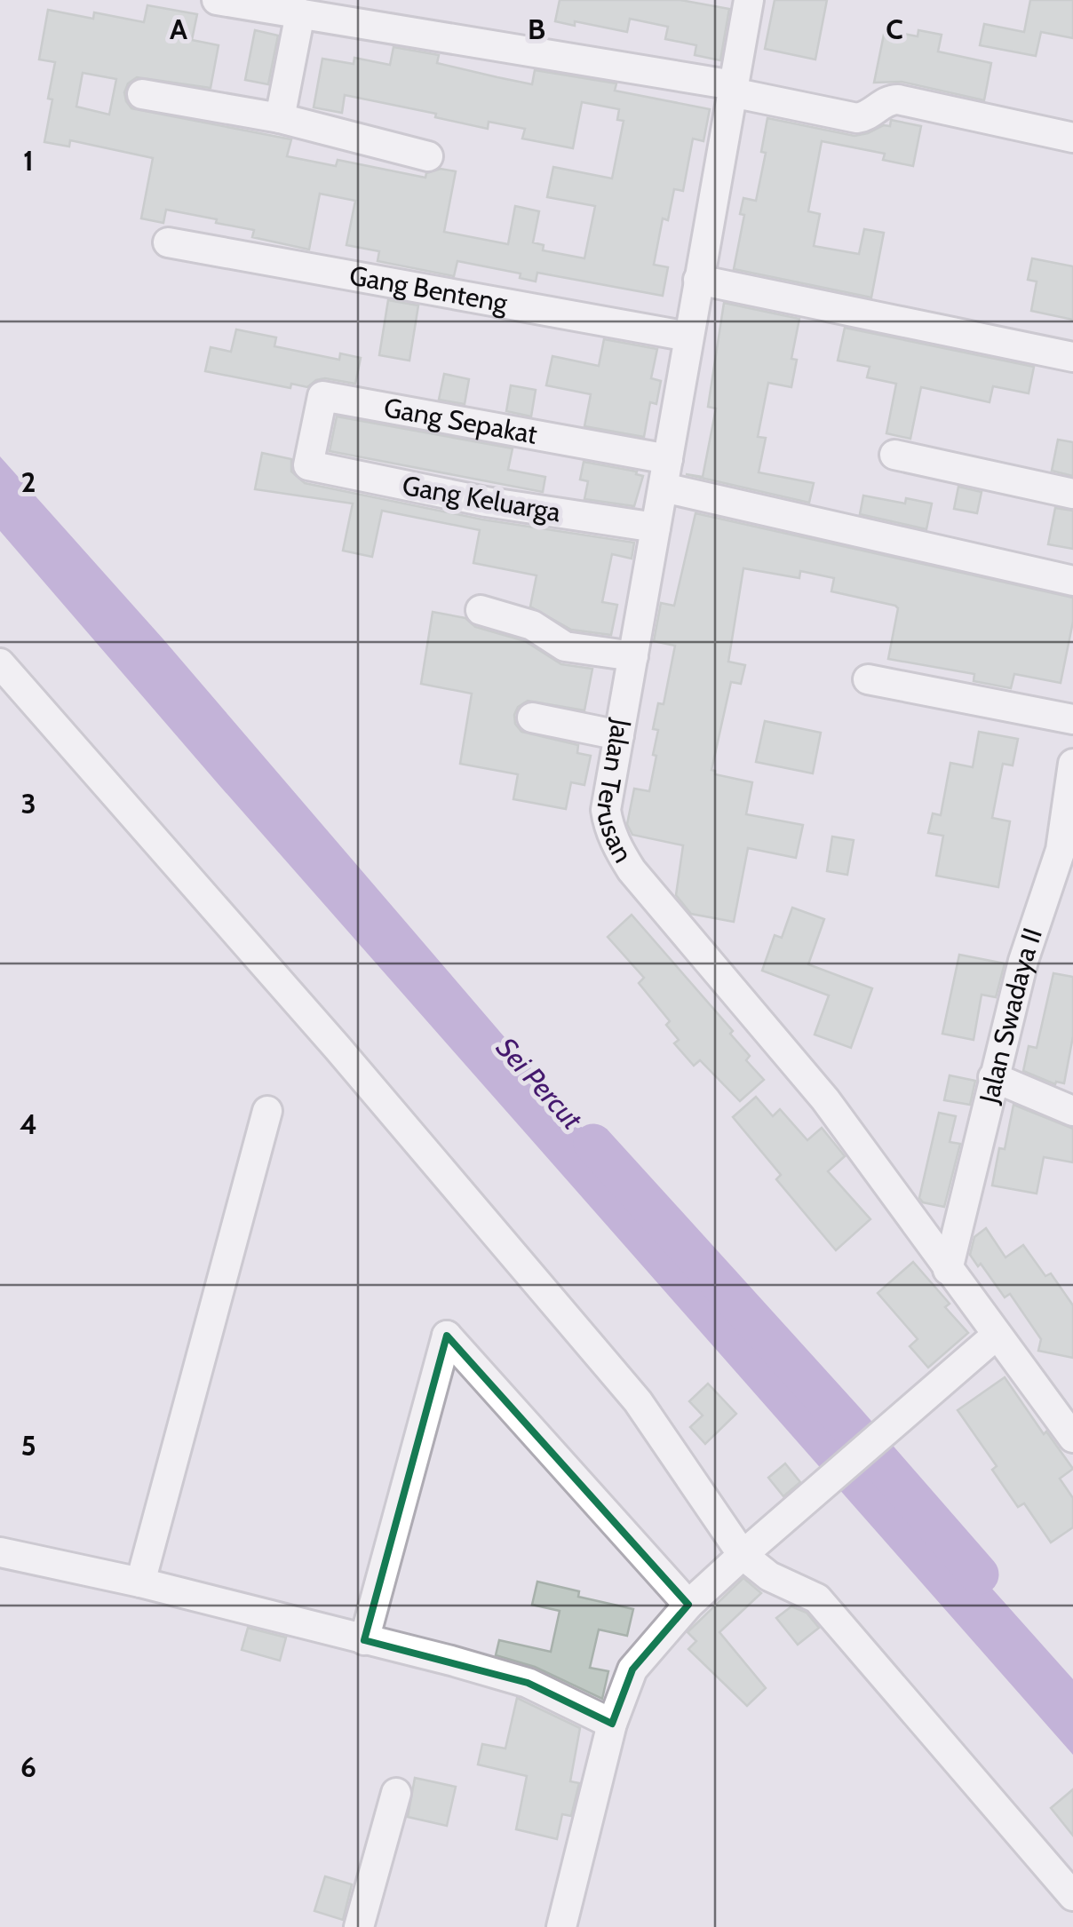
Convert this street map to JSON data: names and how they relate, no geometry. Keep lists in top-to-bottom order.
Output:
{
  "streets": {
    "street": [
      "Gang Benteng",
      "Gang Sepakat",
      "Gang Keluarga",
      "Jalan Terusan",
      "Jalan Swadaya II"
    ]
  },
  "crossings": [
    ["Gang Benteng", "Jalan Terusan"],
    ["Gang Sepakat", "Gang Keluarga"],
    ["Gang Sepakat", "Jalan Terusan"],
    ["Gang Keluarga", "Jalan Terusan"],
    ["Jalan Terusan", "Jalan Swadaya II"]
  ],
  "water": ["Sei Percut"],
  "grid": {
    "columns": ["A", "B", "C"],
    "rows": [
      "1",
      "2",
      "3",
      "4",
      "5",
      "6"
    ]
  }
}
